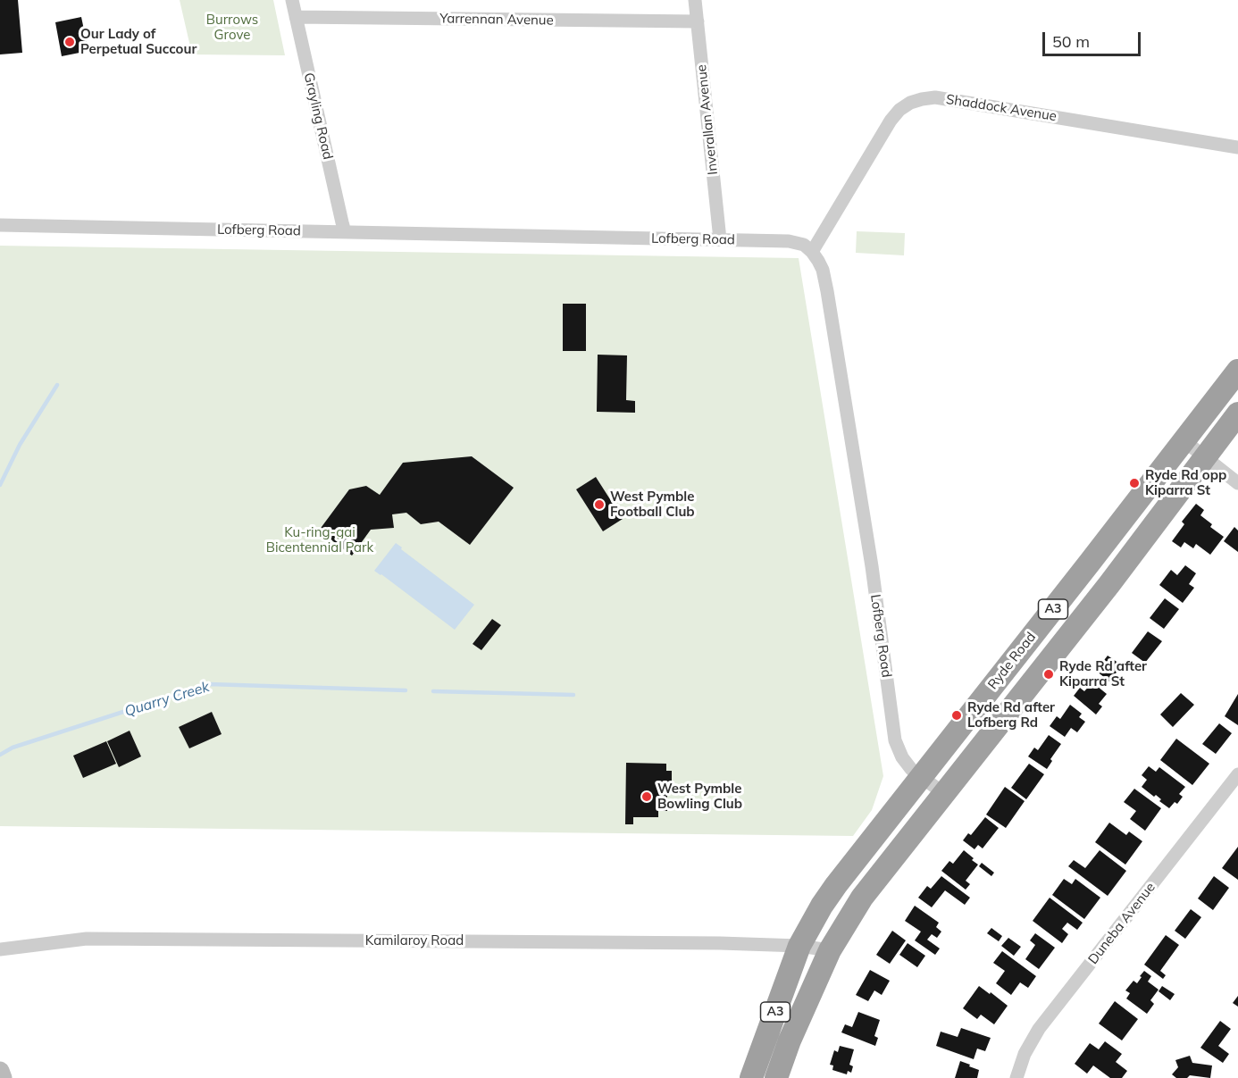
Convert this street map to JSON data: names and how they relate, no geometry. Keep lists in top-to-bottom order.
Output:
{
  "streets": {
    "highway": ["A3", "Ryde Road"],
    "street": [
      "Yarrennan Avenue",
      "Shaddock Avenue",
      "Grayling Road",
      "Inverallan Avenue",
      "Lofberg Road",
      "Duneba Avenue",
      "Kamilaroy Road"
    ]
  },
  "crossings": [
    ["Yarrennan Avenue", "Grayling Road"],
    ["Yarrennan Avenue", "Inverallan Avenue"],
    ["Shaddock Avenue", "Lofberg Road"],
    ["Grayling Road", "Lofberg Road"],
    ["Inverallan Avenue", "Lofberg Road"],
    ["Lofberg Road", "Ryde Road"],
    ["Ryde Road", "Kamilaroy Road"]
  ],
  "water": ["Quarry Creek"],
  "parks": ["Burrows Grove", "Ku-ring-gai Bicentennial Park"],
  "places": [
    "Our Lady of Perpetual Succour",
    "Ryde Rd opp Kiparra St",
    "West Pymble Football Club",
    "Ryde Rd after Kiparra St",
    "Ryde Rd after Lofberg Rd",
    "West Pymble Bowling Club"
  ],
  "scale_bar": "50 m"
}
